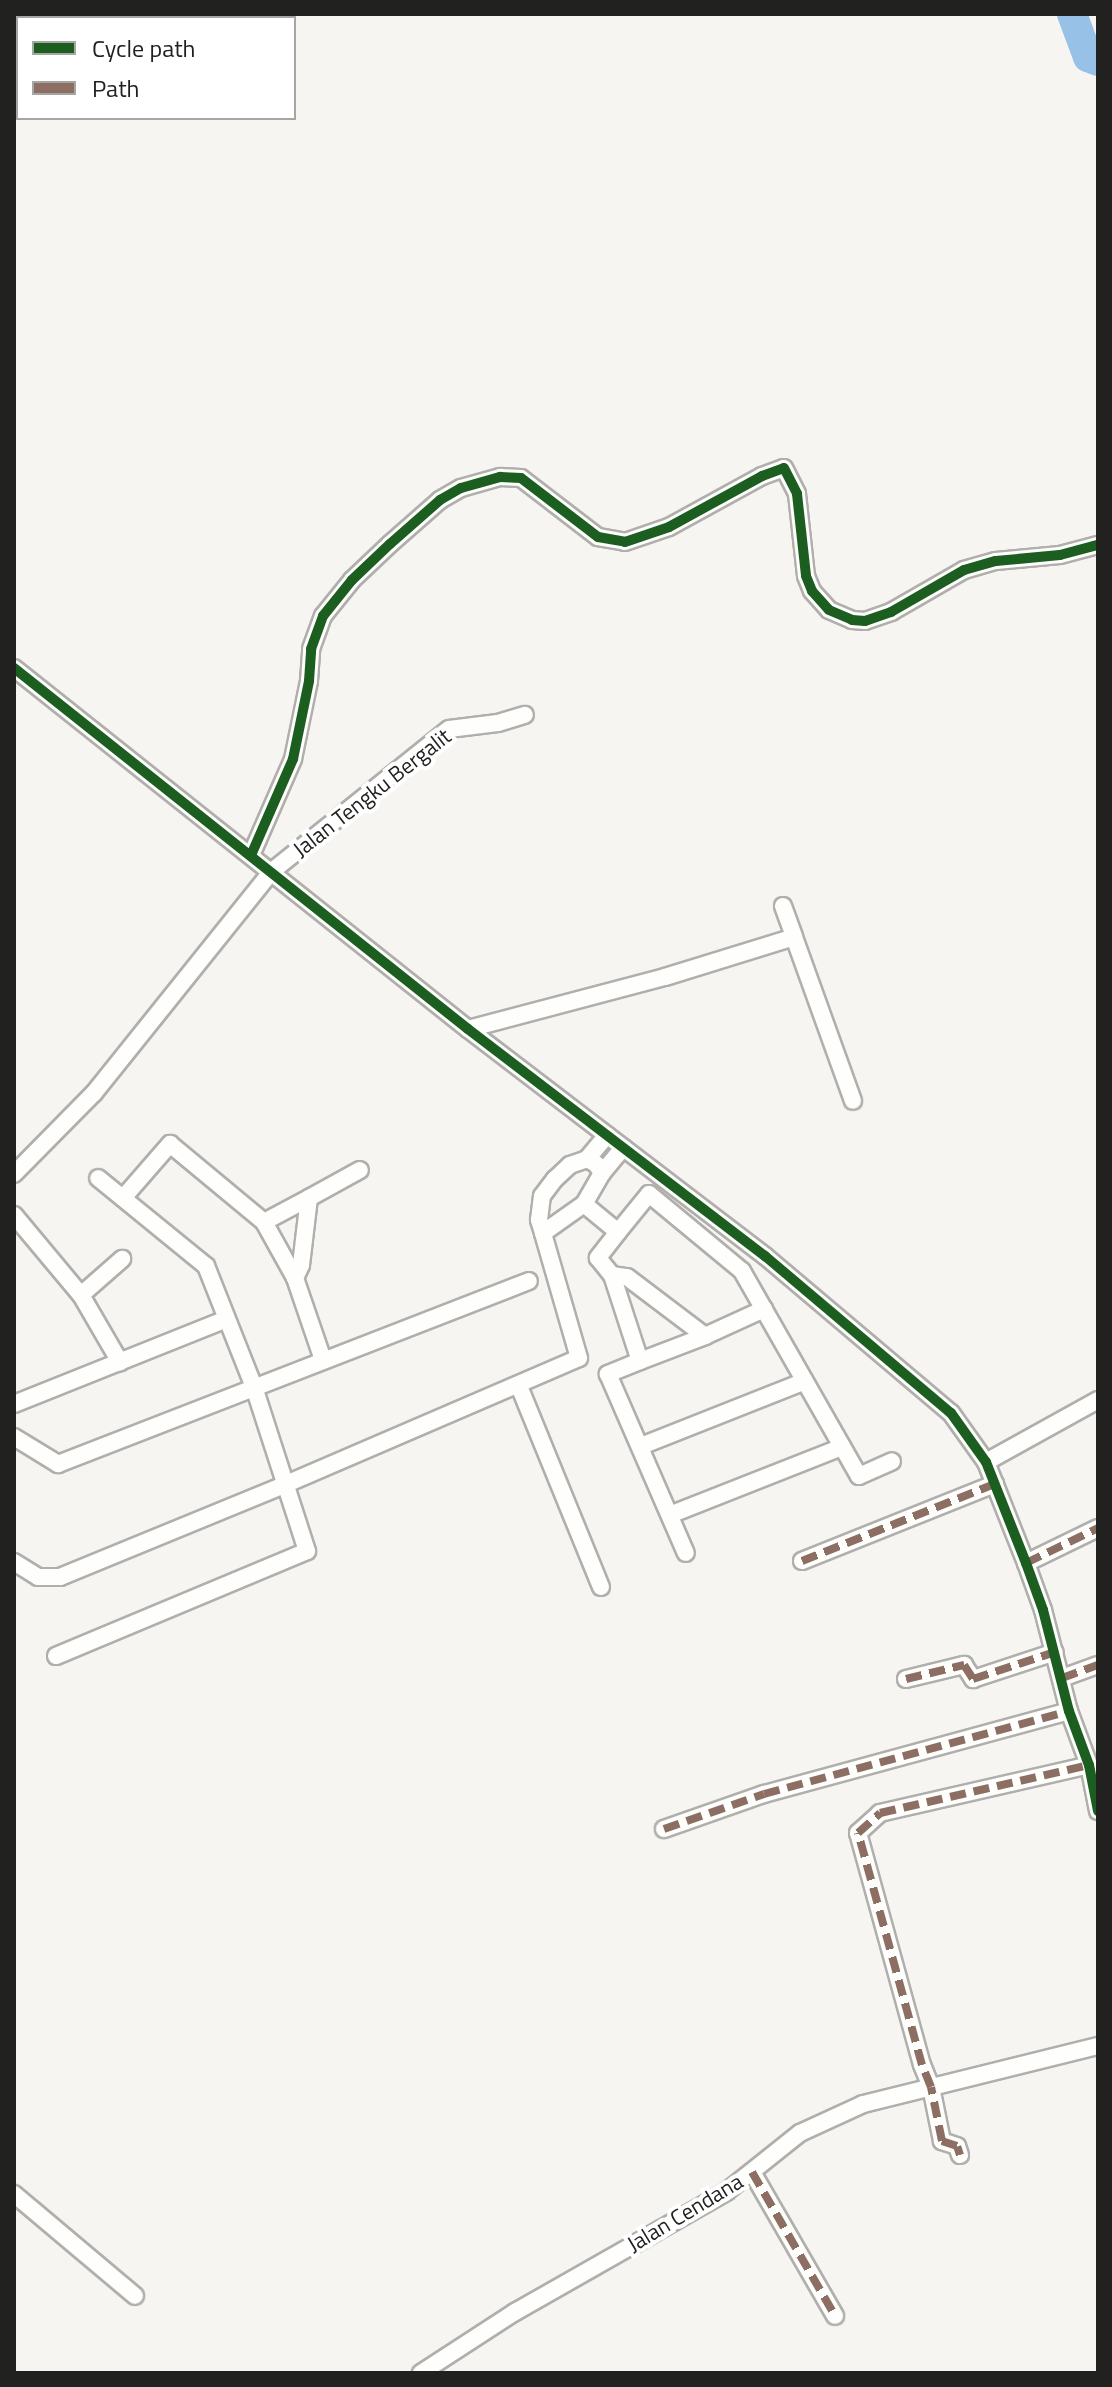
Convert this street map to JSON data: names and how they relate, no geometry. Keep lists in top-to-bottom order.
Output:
{
  "streets": {
    "street": ["Jalan Tengku Bergalit", "Jalan Cendana"]
  },
  "legend": ["Cycle path", "Path"]
}
